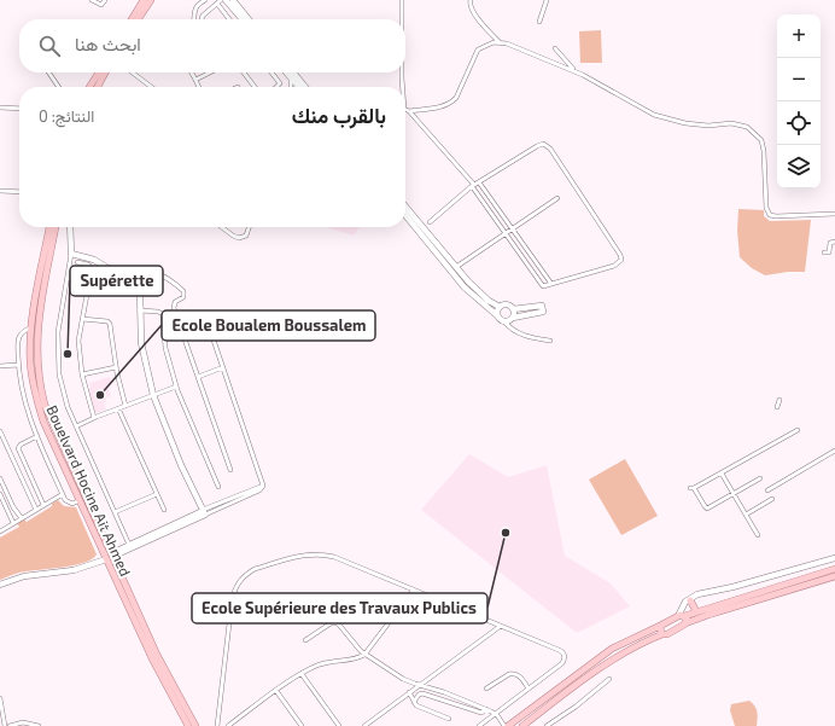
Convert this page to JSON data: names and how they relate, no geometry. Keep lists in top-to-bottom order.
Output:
{
  "streets": {
    "main road": ["Bouelvard Hocine Ait Ahmed"]
  },
  "places": ["Supérette", "Ecole Boualem Boussalem", "Ecole Supérieure des Travaux Publics"],
  "page": {
    "map_buttons": ["+", "−"],
    "search": "ابحث هنا",
    "heading": ["بالقرب منك", "النتائج: 0"]
  }
}
